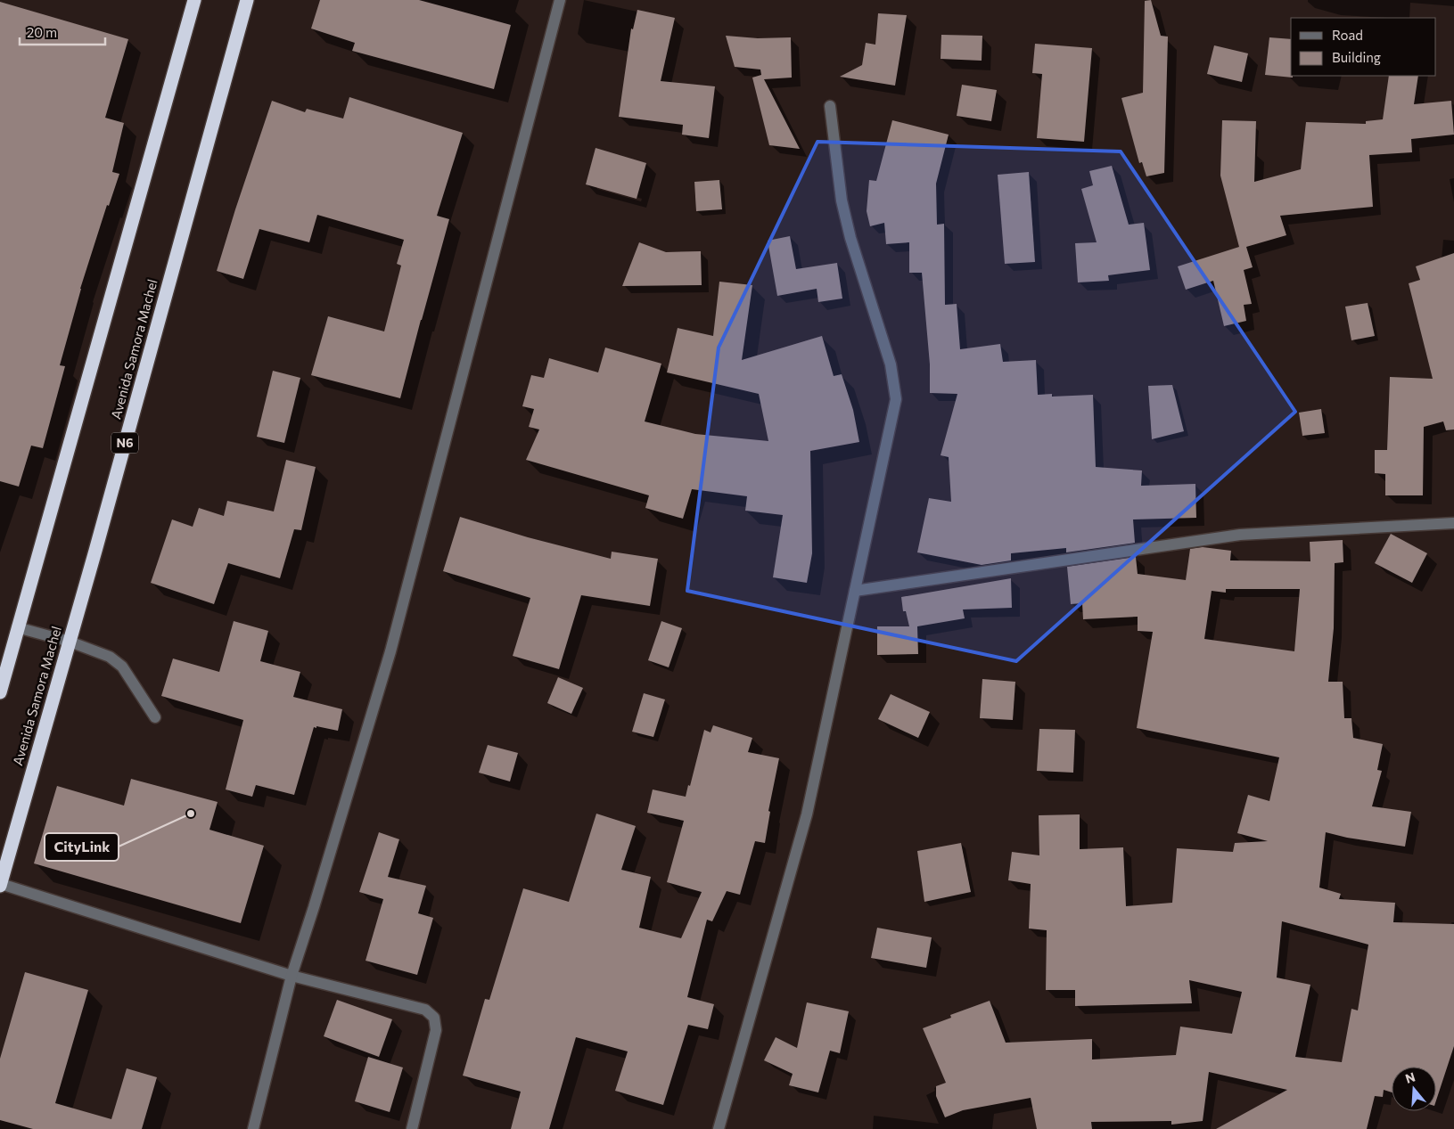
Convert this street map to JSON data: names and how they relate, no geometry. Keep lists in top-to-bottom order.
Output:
{
  "streets": {
    "highway": ["Avenida Samora Machel", "N6"]
  },
  "places": ["CityLink"],
  "legend": ["Road", "Building"],
  "scale_bar": "20 m",
  "north": "top"
}
